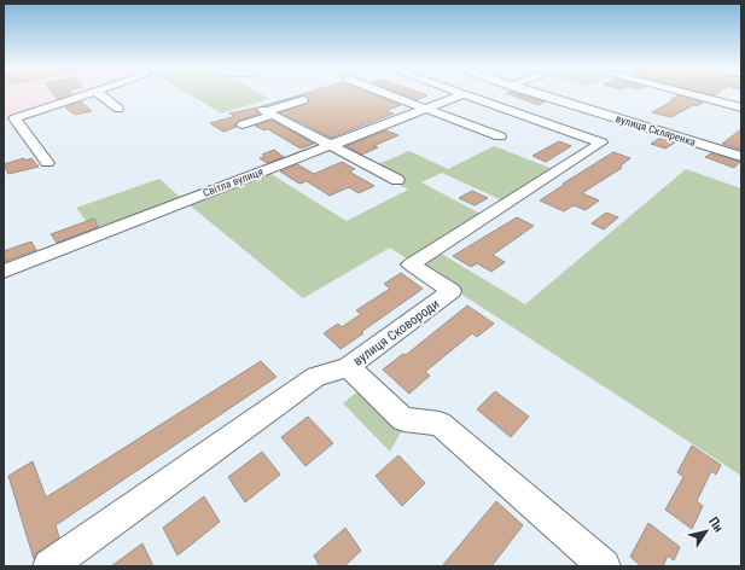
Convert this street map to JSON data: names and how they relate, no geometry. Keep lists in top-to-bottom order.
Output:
{
  "streets": {
    "street": ["вулиця Скляренка", "Світла вулиця", "вулиця Сковороди"]
  },
  "crossings": [
    ["Світла вулиця", "вулиця Сковороди"]
  ],
  "north": "top right"
}
